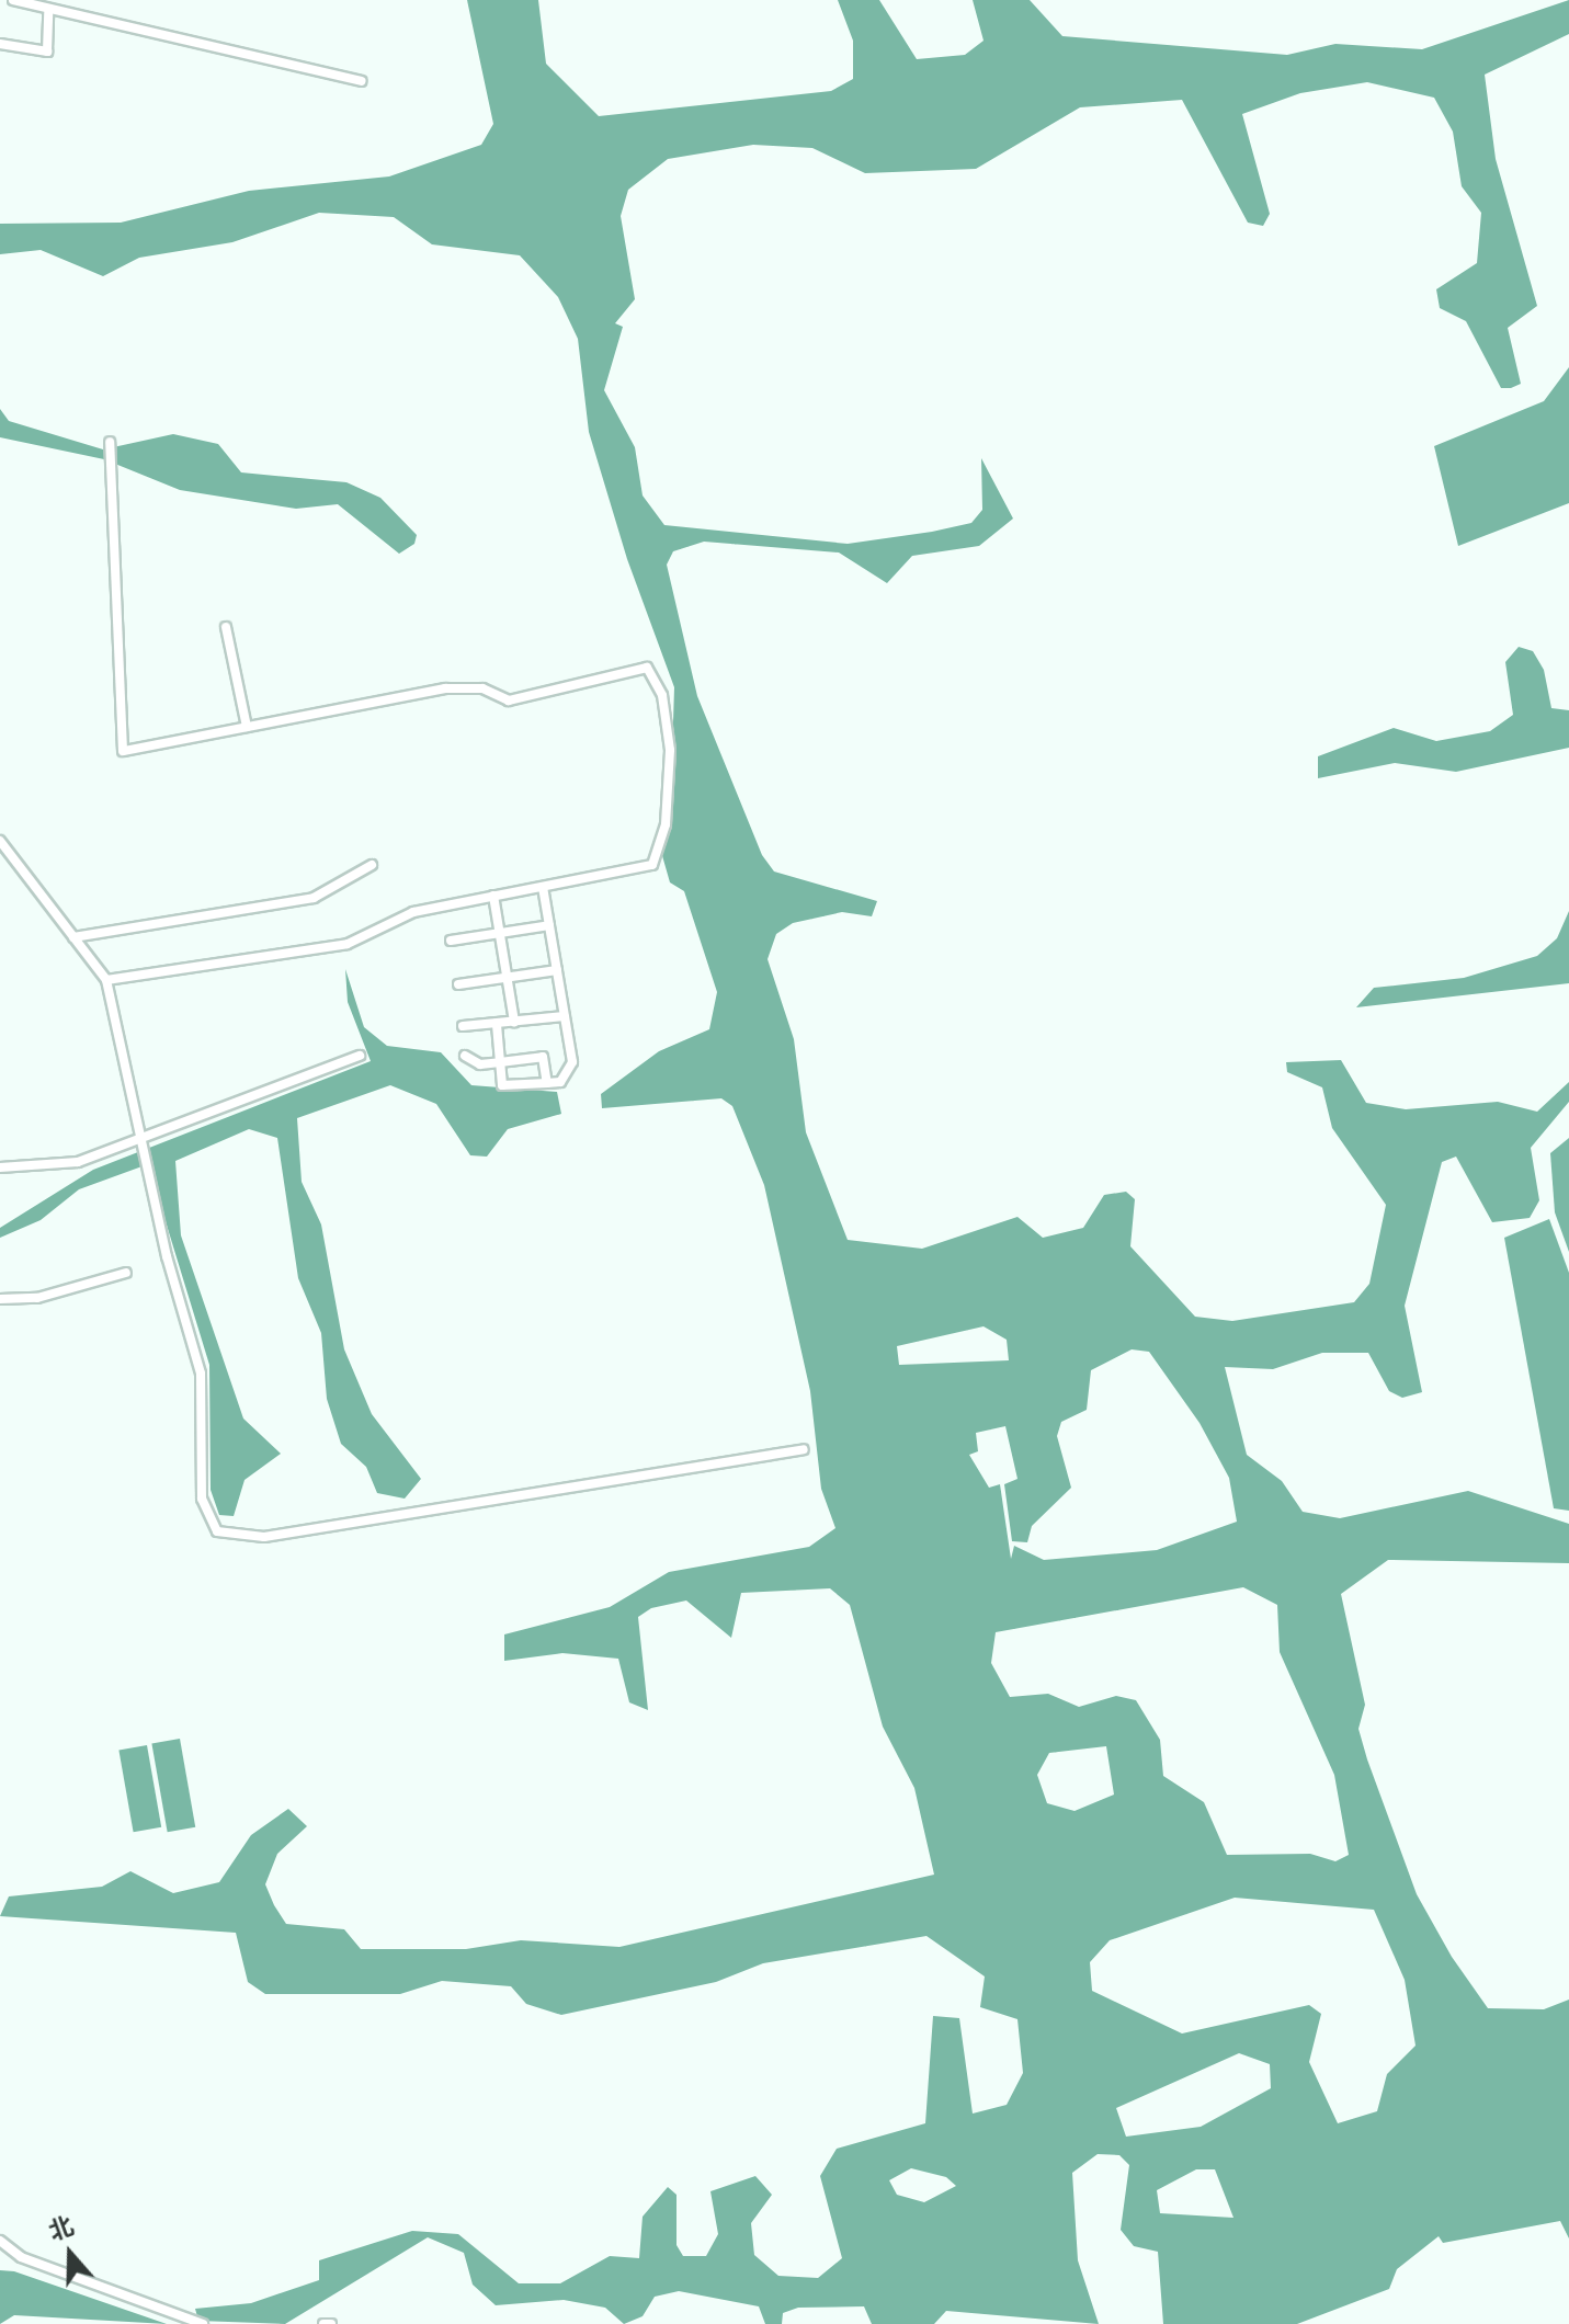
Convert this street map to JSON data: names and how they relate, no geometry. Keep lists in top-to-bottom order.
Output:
{
  "north": "top"
}
